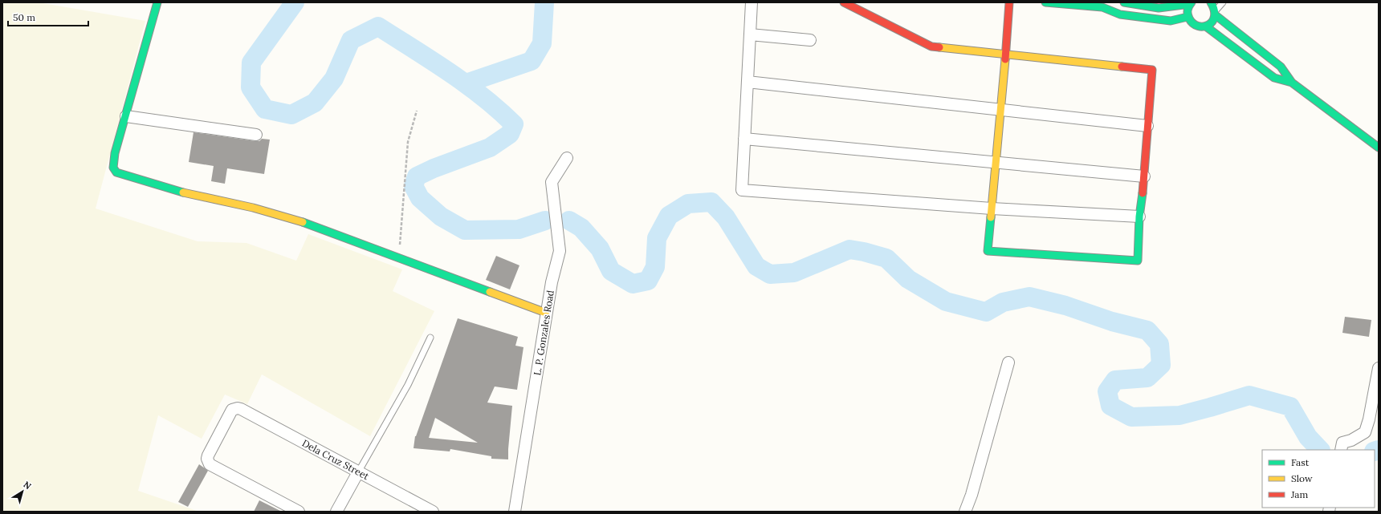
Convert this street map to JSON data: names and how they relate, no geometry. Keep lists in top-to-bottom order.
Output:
{
  "streets": {
    "street": ["L. P. Gonzales Road", "Dela Cruz Street"]
  },
  "legend": ["Fast", "Slow", "Jam"],
  "scale_bar": "50 m",
  "north": "top right"
}
